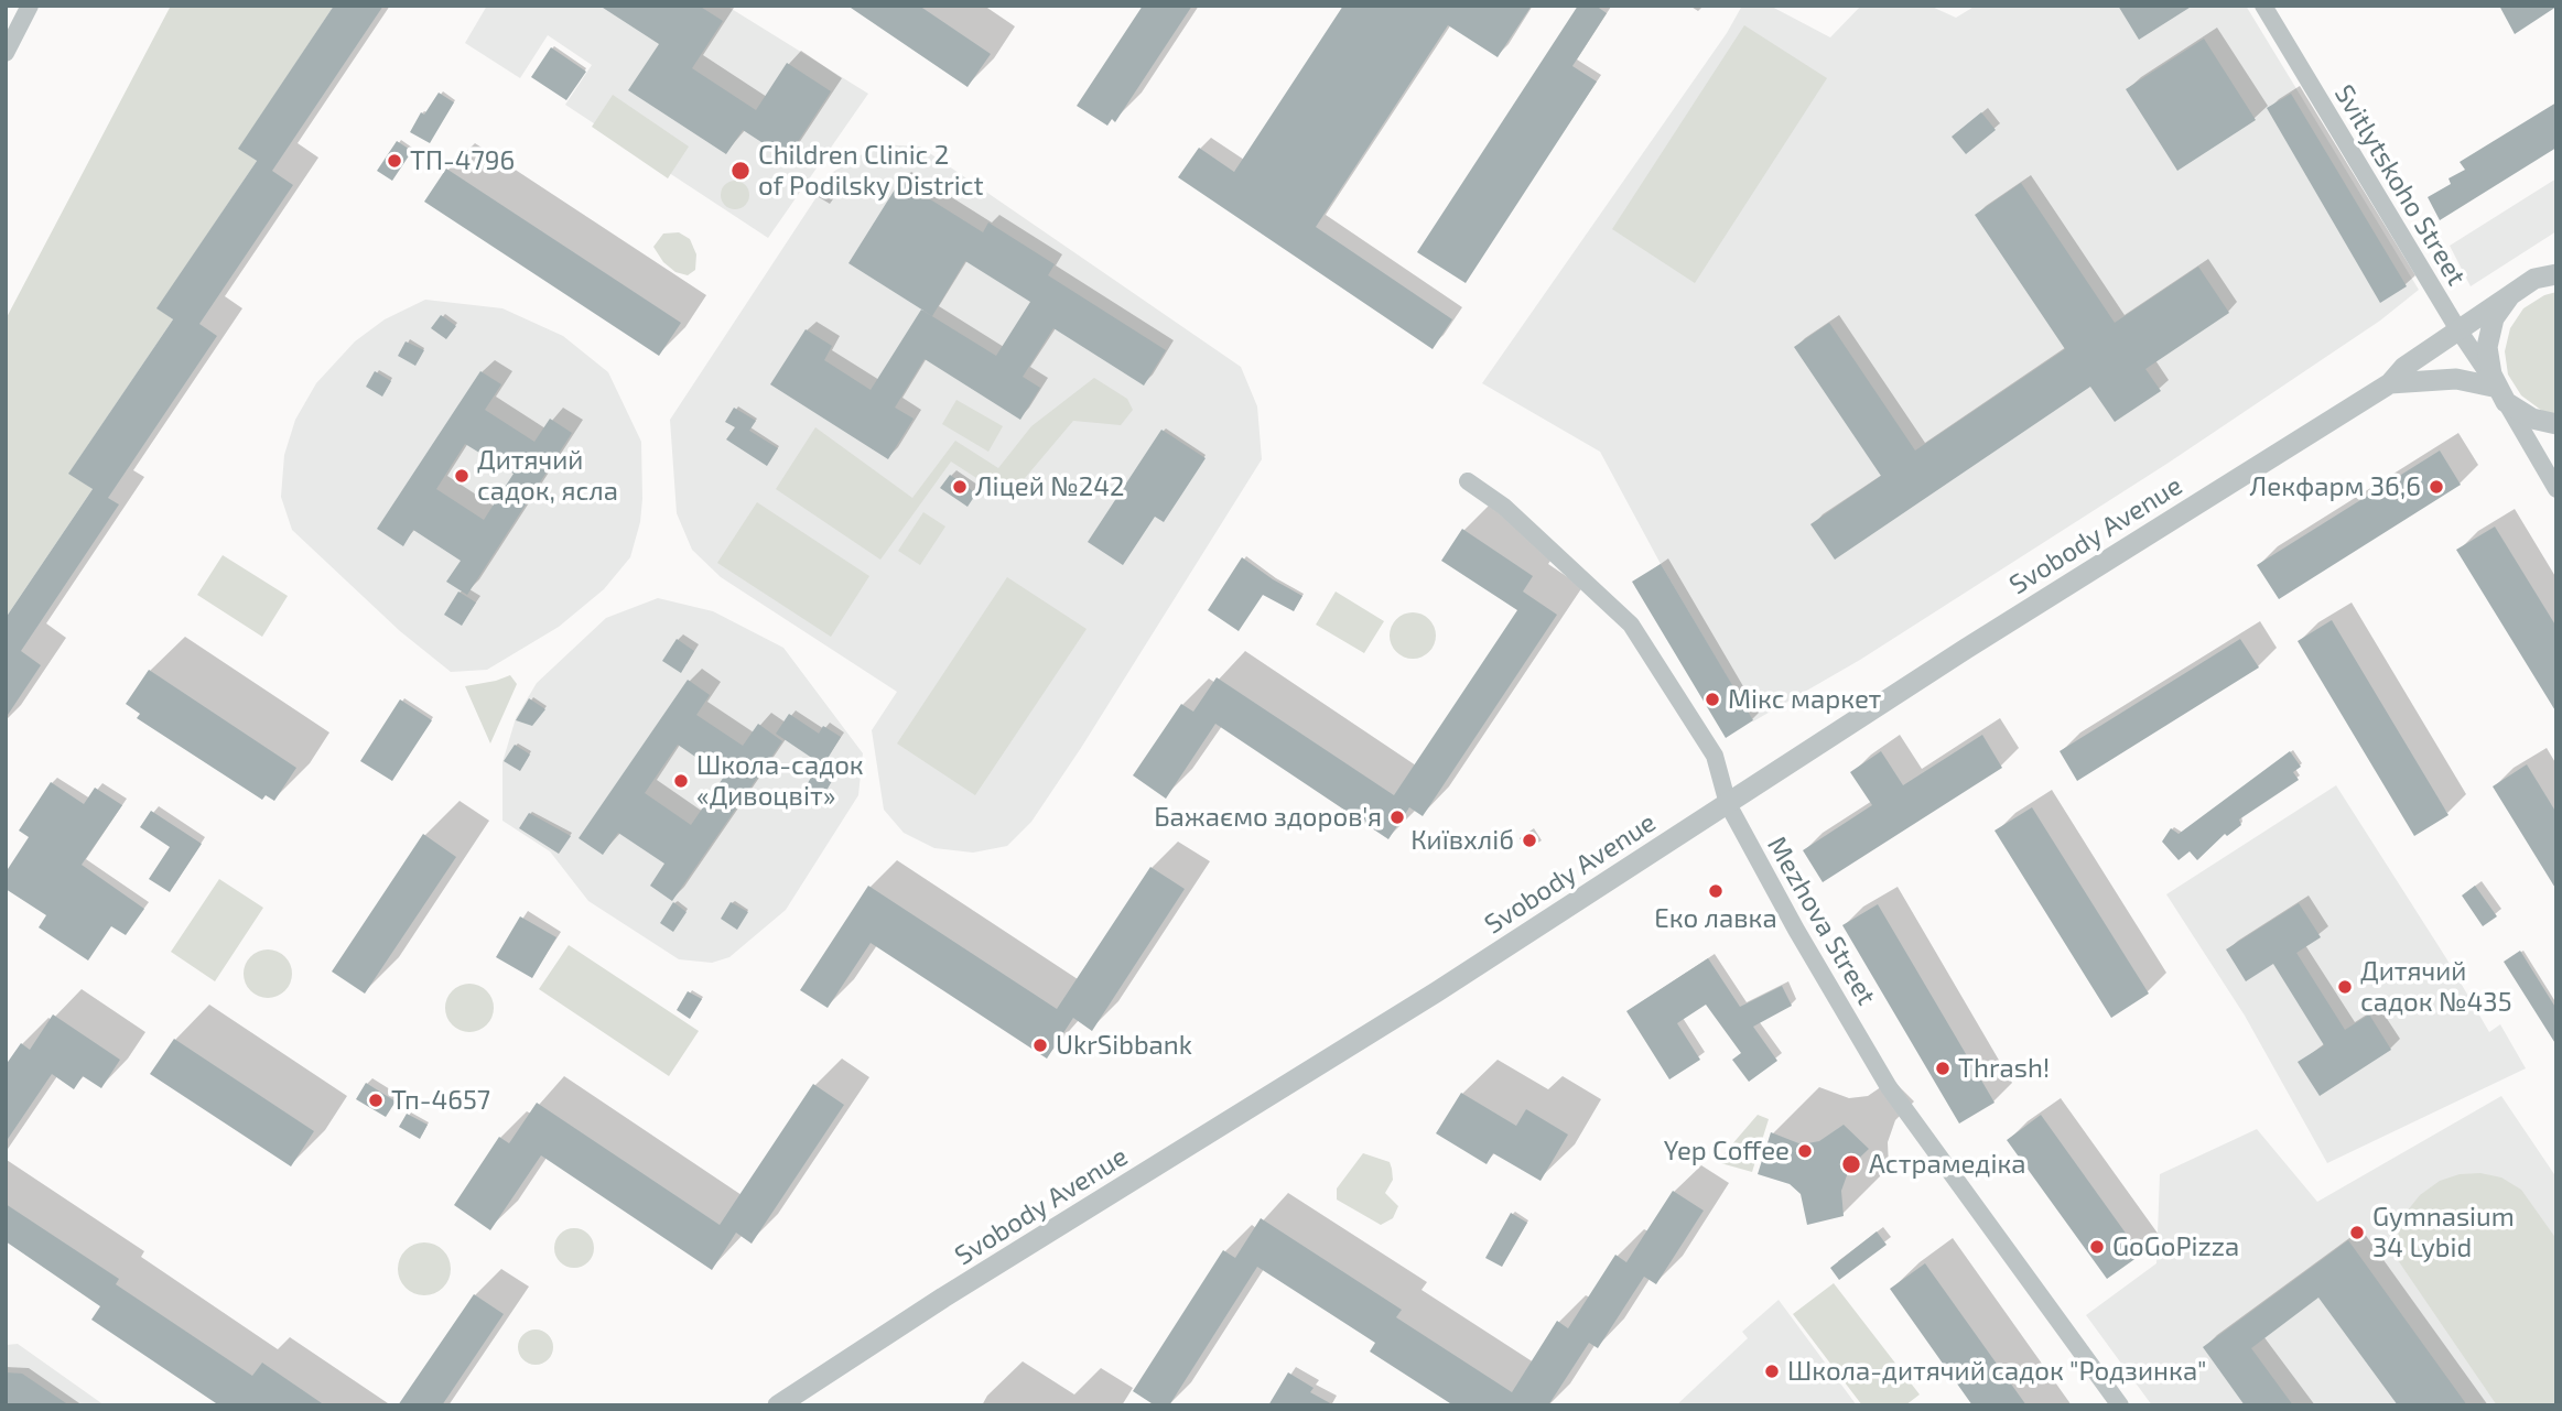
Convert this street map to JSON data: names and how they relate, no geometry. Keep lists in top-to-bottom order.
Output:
{
  "streets": {
    "street": ["Svitlytskoho Street", "Svobody Avenue", "Mezhova Street"]
  },
  "crossings": [
    ["Svitlytskoho Street", "Svobody Avenue"],
    ["Svobody Avenue", "Mezhova Street"]
  ],
  "places": [
    "ТП-4796",
    "Children Clinic 2 of Podilsky District",
    "Дитячий садок, ясла",
    "Ліцей №242",
    "Лекфарм 36,6",
    "Мікс маркет",
    "Школа-садок «Дивоцвіт»",
    "Бажаємо здоров'я",
    "Київхліб",
    "Еко лавка",
    "Дитячий садок №435",
    "UkrSibbank",
    "Thrash!",
    "Тп-4657",
    "Yep Coffee",
    "Астрамедіка",
    "Gymnasium 34 Lybid",
    "GoGoPizza",
    "Школа-дитячий садок \"Родзинка\""
  ]
}
